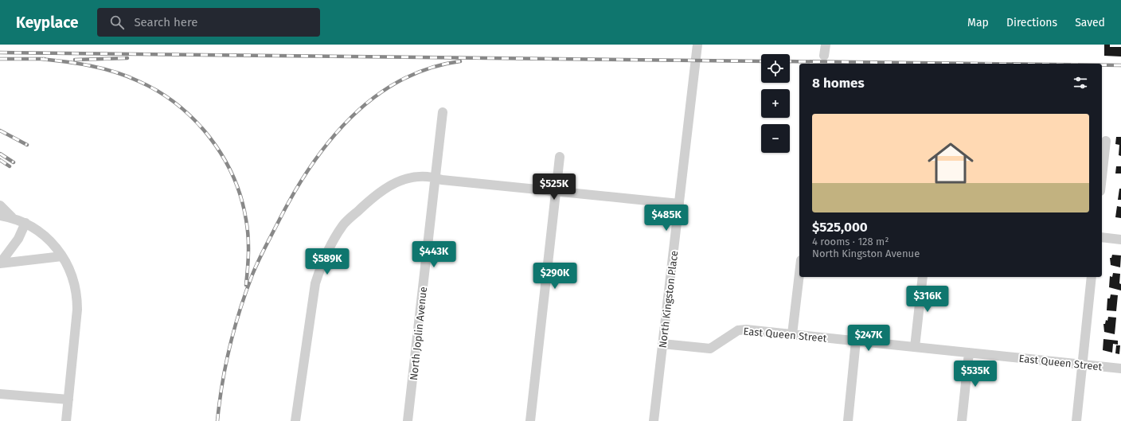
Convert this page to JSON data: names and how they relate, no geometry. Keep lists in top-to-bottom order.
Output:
{
  "streets": {
    "street": ["North Kingston Place", "North Joplin Avenue", "East Queen Street"]
  },
  "crossings": [
    ["North Kingston Place", "East Queen Street"]
  ],
  "page": {
    "header": "Keyplace",
    "search": "Search here",
    "nav": ["Map", "Directions", "Saved"],
    "map_buttons": ["+", "−"],
    "heading": "8 homes",
    "list": [
      {
        "name": "$525,000",
        "note": "4 rooms · 128 m² · North Kingston Avenue"
      }
    ],
    "price": [
      "$525K",
      "$485K",
      "$443K",
      "$589K",
      "$290K",
      "$316K",
      "$247K",
      "$535K"
    ]
  }
}
